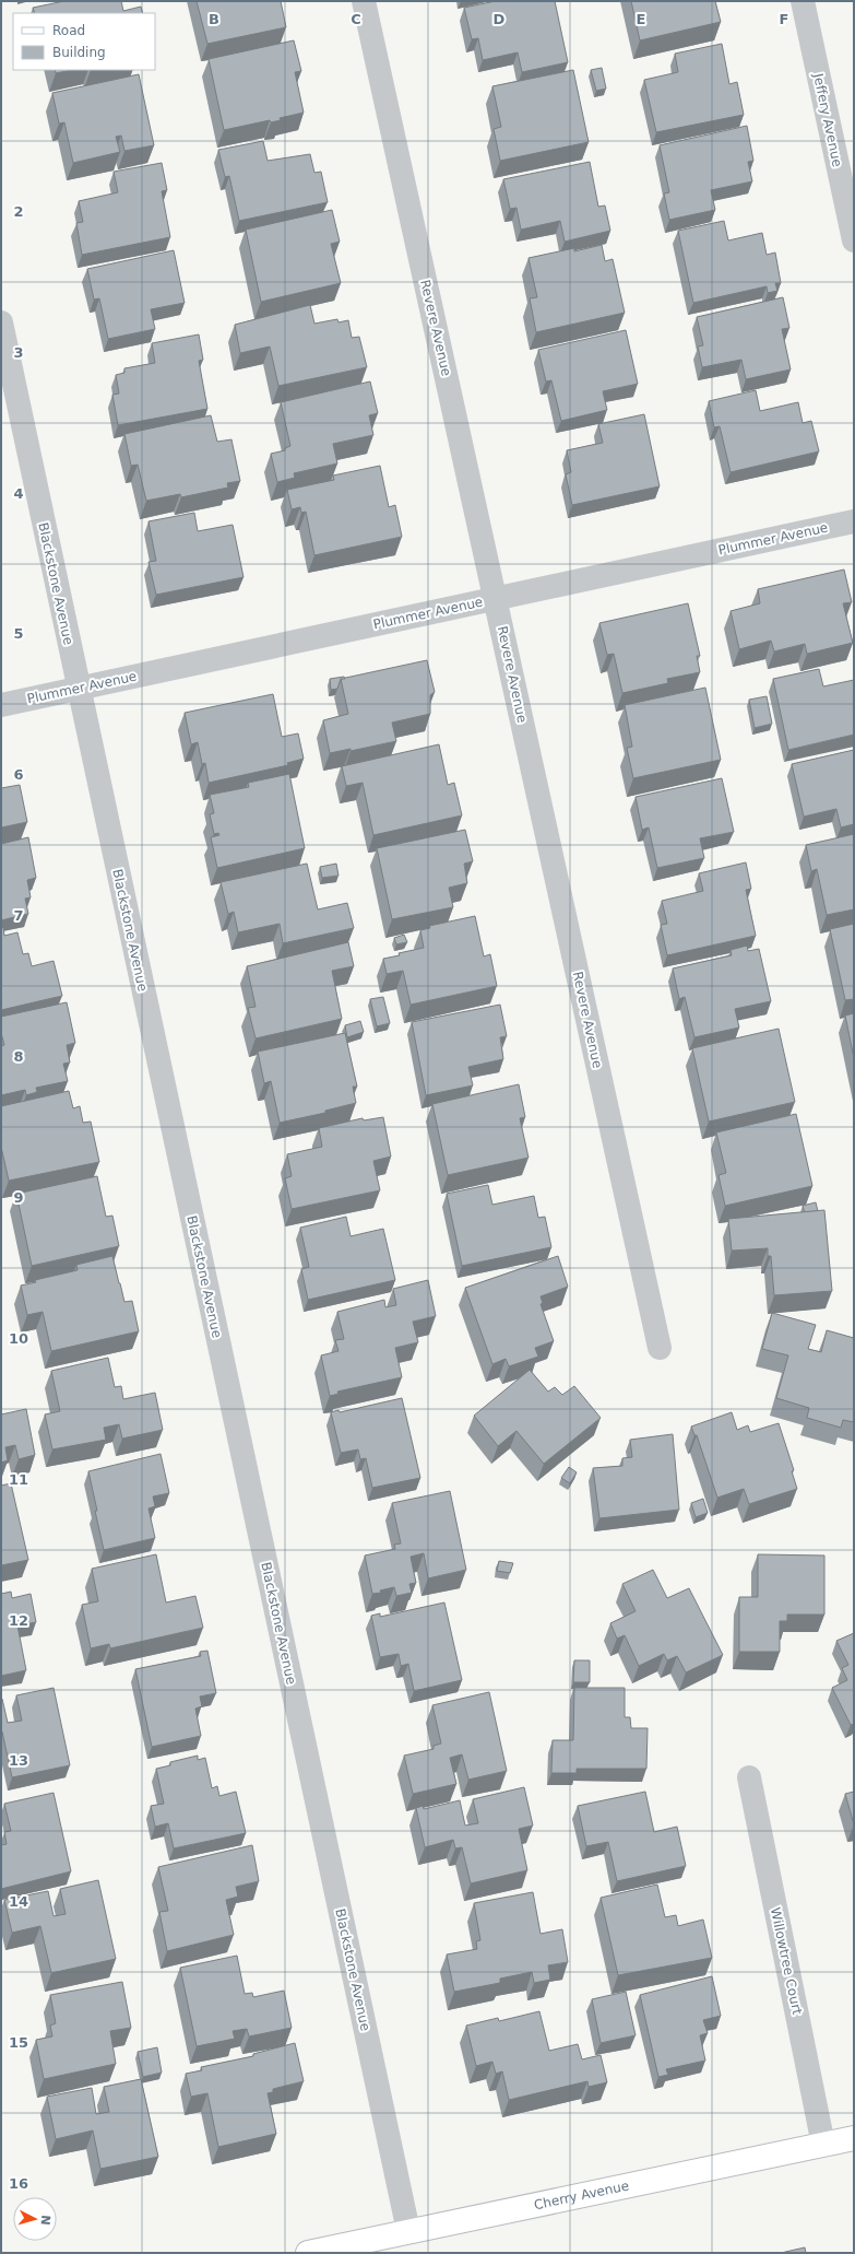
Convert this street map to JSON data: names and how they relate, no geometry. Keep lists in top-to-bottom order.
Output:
{
  "streets": {
    "street": [
      "Jeffery Avenue",
      "Revere Avenue",
      "Plummer Avenue",
      "Blackstone Avenue",
      "Willowtree Court",
      "Cherry Avenue"
    ]
  },
  "crossings": [
    ["Revere Avenue", "Plummer Avenue"],
    ["Plummer Avenue", "Blackstone Avenue"],
    ["Blackstone Avenue", "Cherry Avenue"],
    ["Willowtree Court", "Cherry Avenue"]
  ],
  "legend": ["Road", "Building"],
  "north": "right",
  "grid": {
    "columns": [
      "B",
      "C",
      "D",
      "E",
      "F"
    ],
    "rows": [
      "2",
      "3",
      "4",
      "5",
      "6",
      "7",
      "8",
      "9",
      "10",
      "11",
      "12",
      "13",
      "14",
      "15",
      "16"
    ]
  }
}
